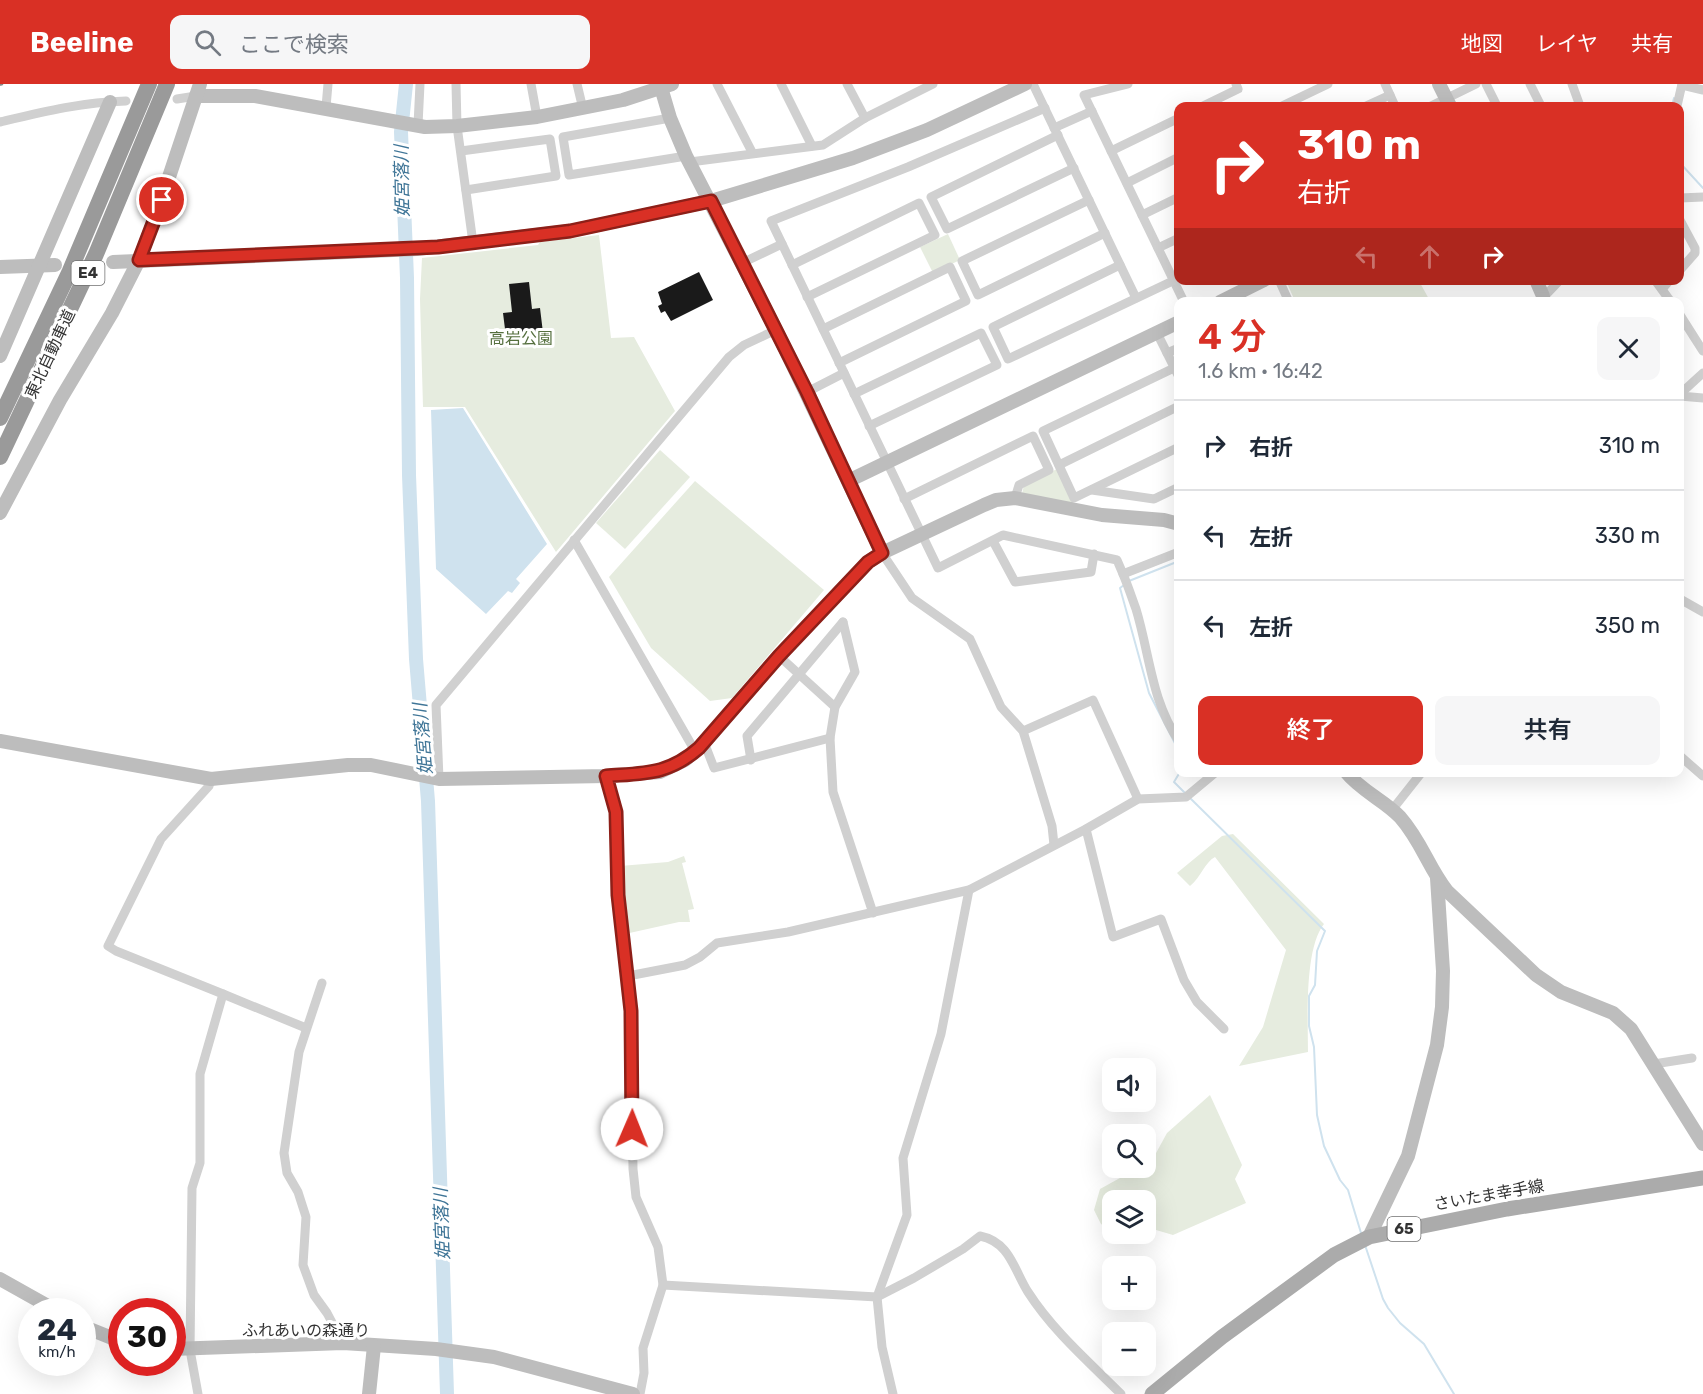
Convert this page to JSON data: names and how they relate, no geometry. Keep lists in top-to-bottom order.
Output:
{
  "streets": {
    "highway": ["E4", "東北自動車道"],
    "main road": ["さいたま幸手線", "65"],
    "street": ["ふれあいの森通り"]
  },
  "water": ["姫宮落川"],
  "parks": ["高岩公園"],
  "page": {
    "header": "Beeline",
    "search": "ここで検索",
    "nav": ["地図", "レイヤ", "共有"],
    "turn": ["310 m", "右折"],
    "heading": ["4 分", "1.6 km · 16:42"],
    "list": [
      {
        "name": "右折",
        "value": "310 m"
      },
      {
        "name": "左折",
        "value": "330 m"
      },
      {
        "name": "左折",
        "value": "350 m"
      }
    ],
    "buttons": ["終了", "共有"],
    "map_buttons": ["+", "−"],
    "speed": "24 km/h",
    "limit": "30"
  }
}
